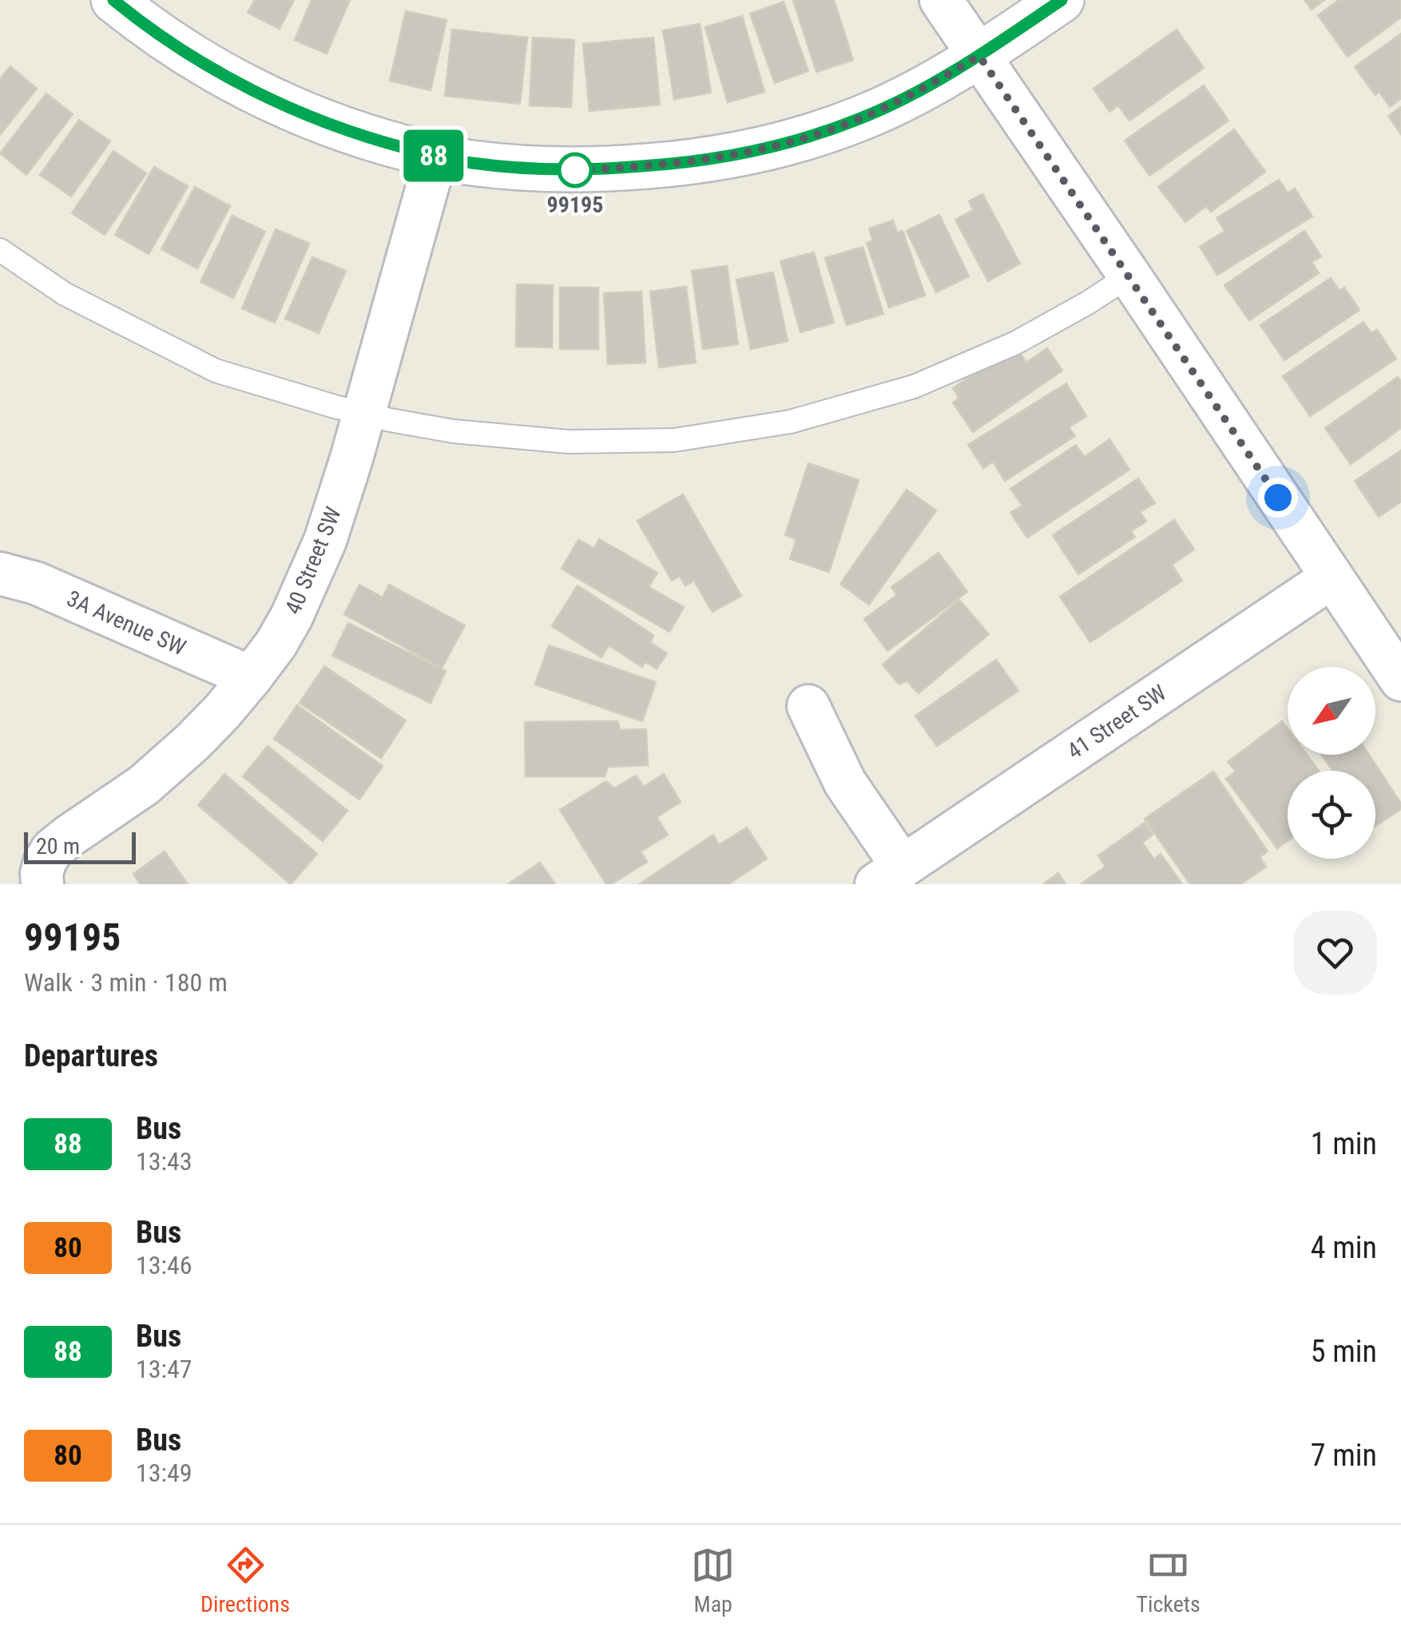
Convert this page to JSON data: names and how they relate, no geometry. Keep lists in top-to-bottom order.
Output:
{
  "streets": {
    "street": ["40 Street SW", "3A Avenue SW", "41 Street SW"]
  },
  "crossings": [
    ["40 Street SW", "3A Avenue SW"]
  ],
  "places": ["99195"],
  "lines": ["bus line 88"],
  "scale_bar": "20 m",
  "north": "bottom left",
  "page": {
    "on_map": "88",
    "scale": "20 m",
    "heading": [
      ["99195", "Walk · 3 min · 180 m"],
      "Departures"
    ],
    "list": [
      {
        "mark": "88",
        "name": "Bus",
        "note": "13:43",
        "value": "1 min"
      },
      {
        "mark": "80",
        "name": "Bus",
        "note": "13:46",
        "value": "4 min"
      },
      {
        "mark": "88",
        "name": "Bus",
        "note": "13:47",
        "value": "5 min"
      },
      {
        "mark": "80",
        "name": "Bus",
        "note": "13:49",
        "value": "7 min"
      }
    ],
    "tabs": ["Directions", "Map", "Tickets"]
  }
}
